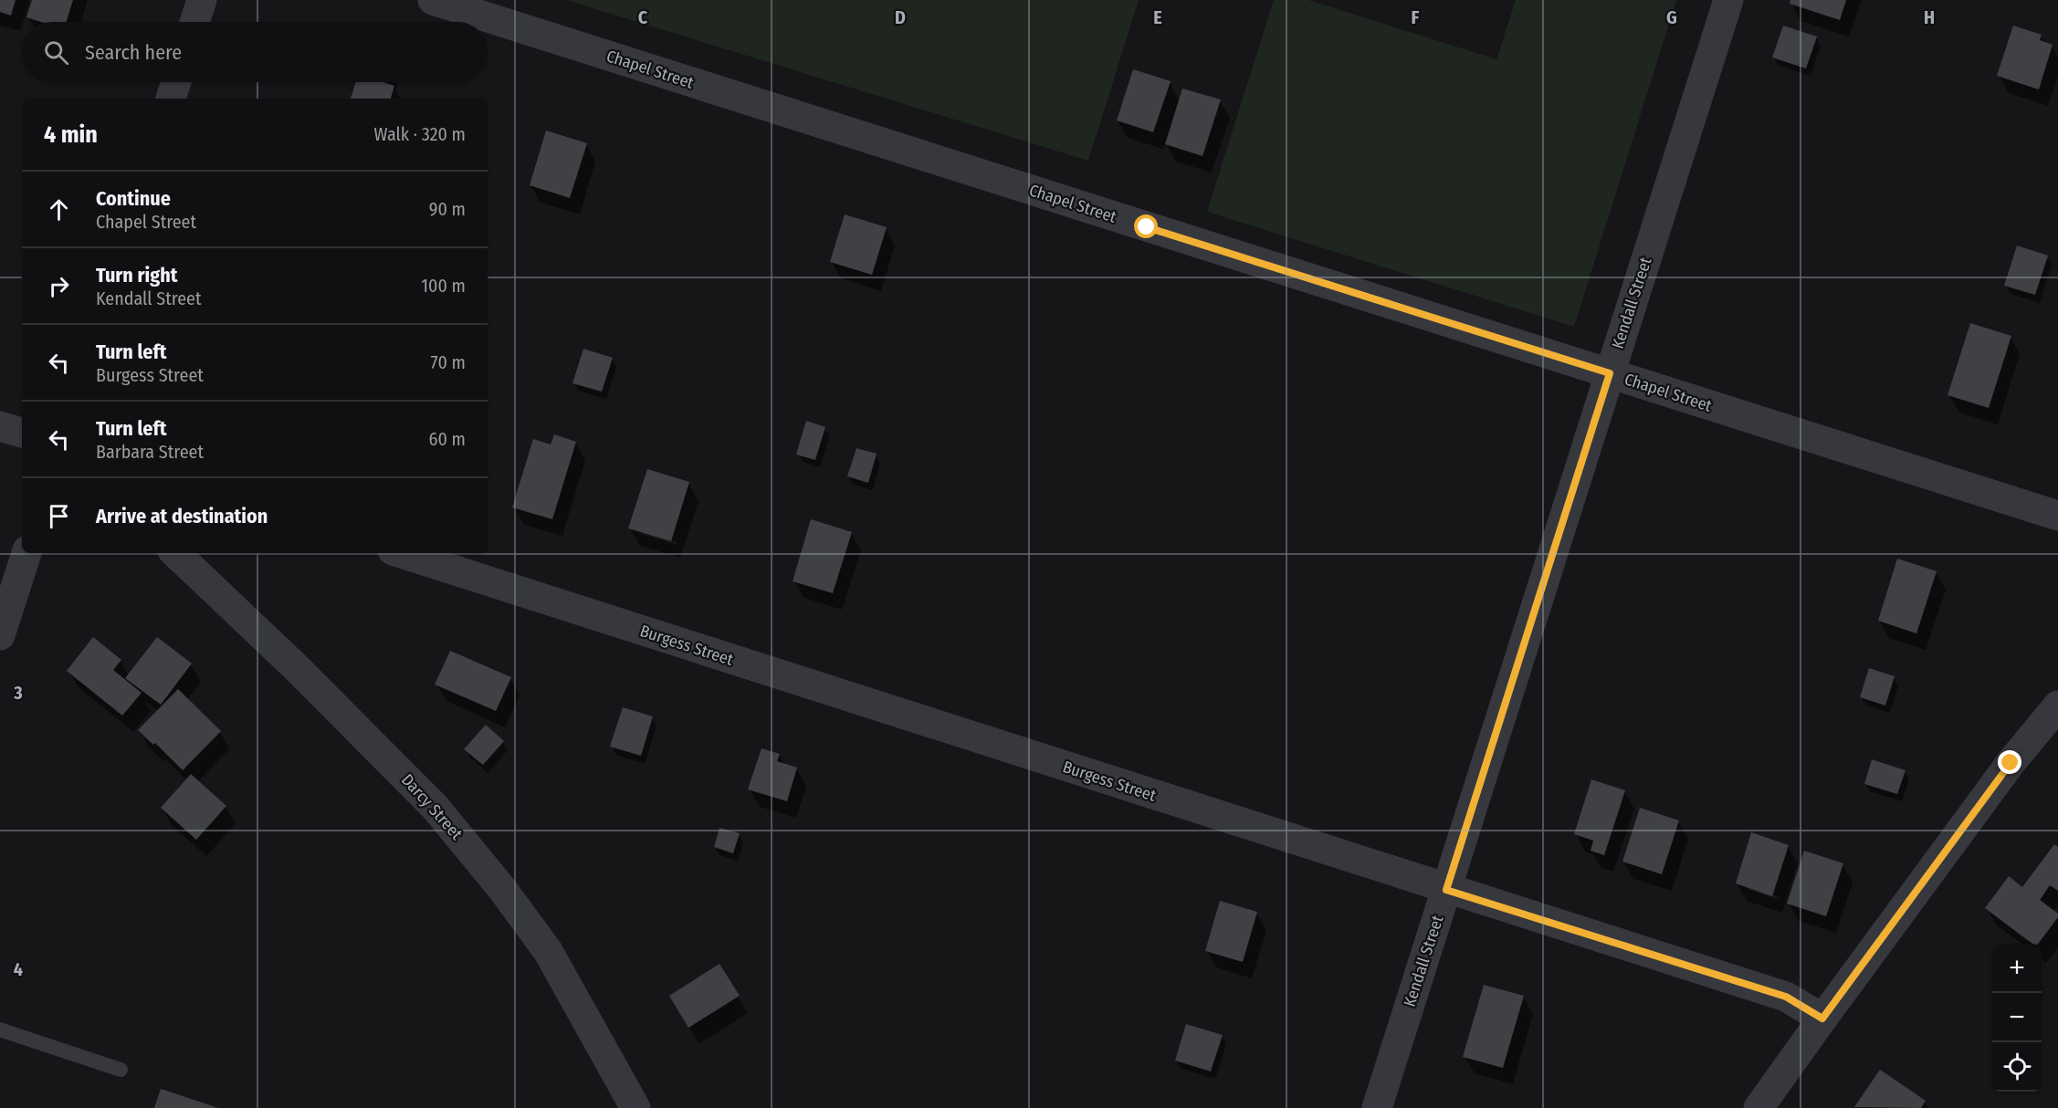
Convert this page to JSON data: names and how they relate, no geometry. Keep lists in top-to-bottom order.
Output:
{
  "streets": {
    "street": [
      "Chapel Street",
      "Kendall Street",
      "Burgess Street",
      "Darcy Street"
    ]
  },
  "crossings": [
    ["Chapel Street", "Kendall Street"],
    ["Kendall Street", "Burgess Street"]
  ],
  "page": {
    "search": "Search here",
    "heading": ["4 min", "Walk · 320 m"],
    "list": [
      ["Continue", "Chapel Street", "90 m"],
      ["Turn right", "Kendall Street", "100 m"],
      ["Turn left", "Burgess Street", "70 m"],
      ["Turn left", "Barbara Street", "60 m"],
      "Arrive at destination"
    ],
    "map_buttons": ["+", "−"]
  },
  "grid": {
    "columns": [
      "C",
      "D",
      "E",
      "F",
      "G",
      "H"
    ],
    "rows": ["3", "4"]
  }
}
